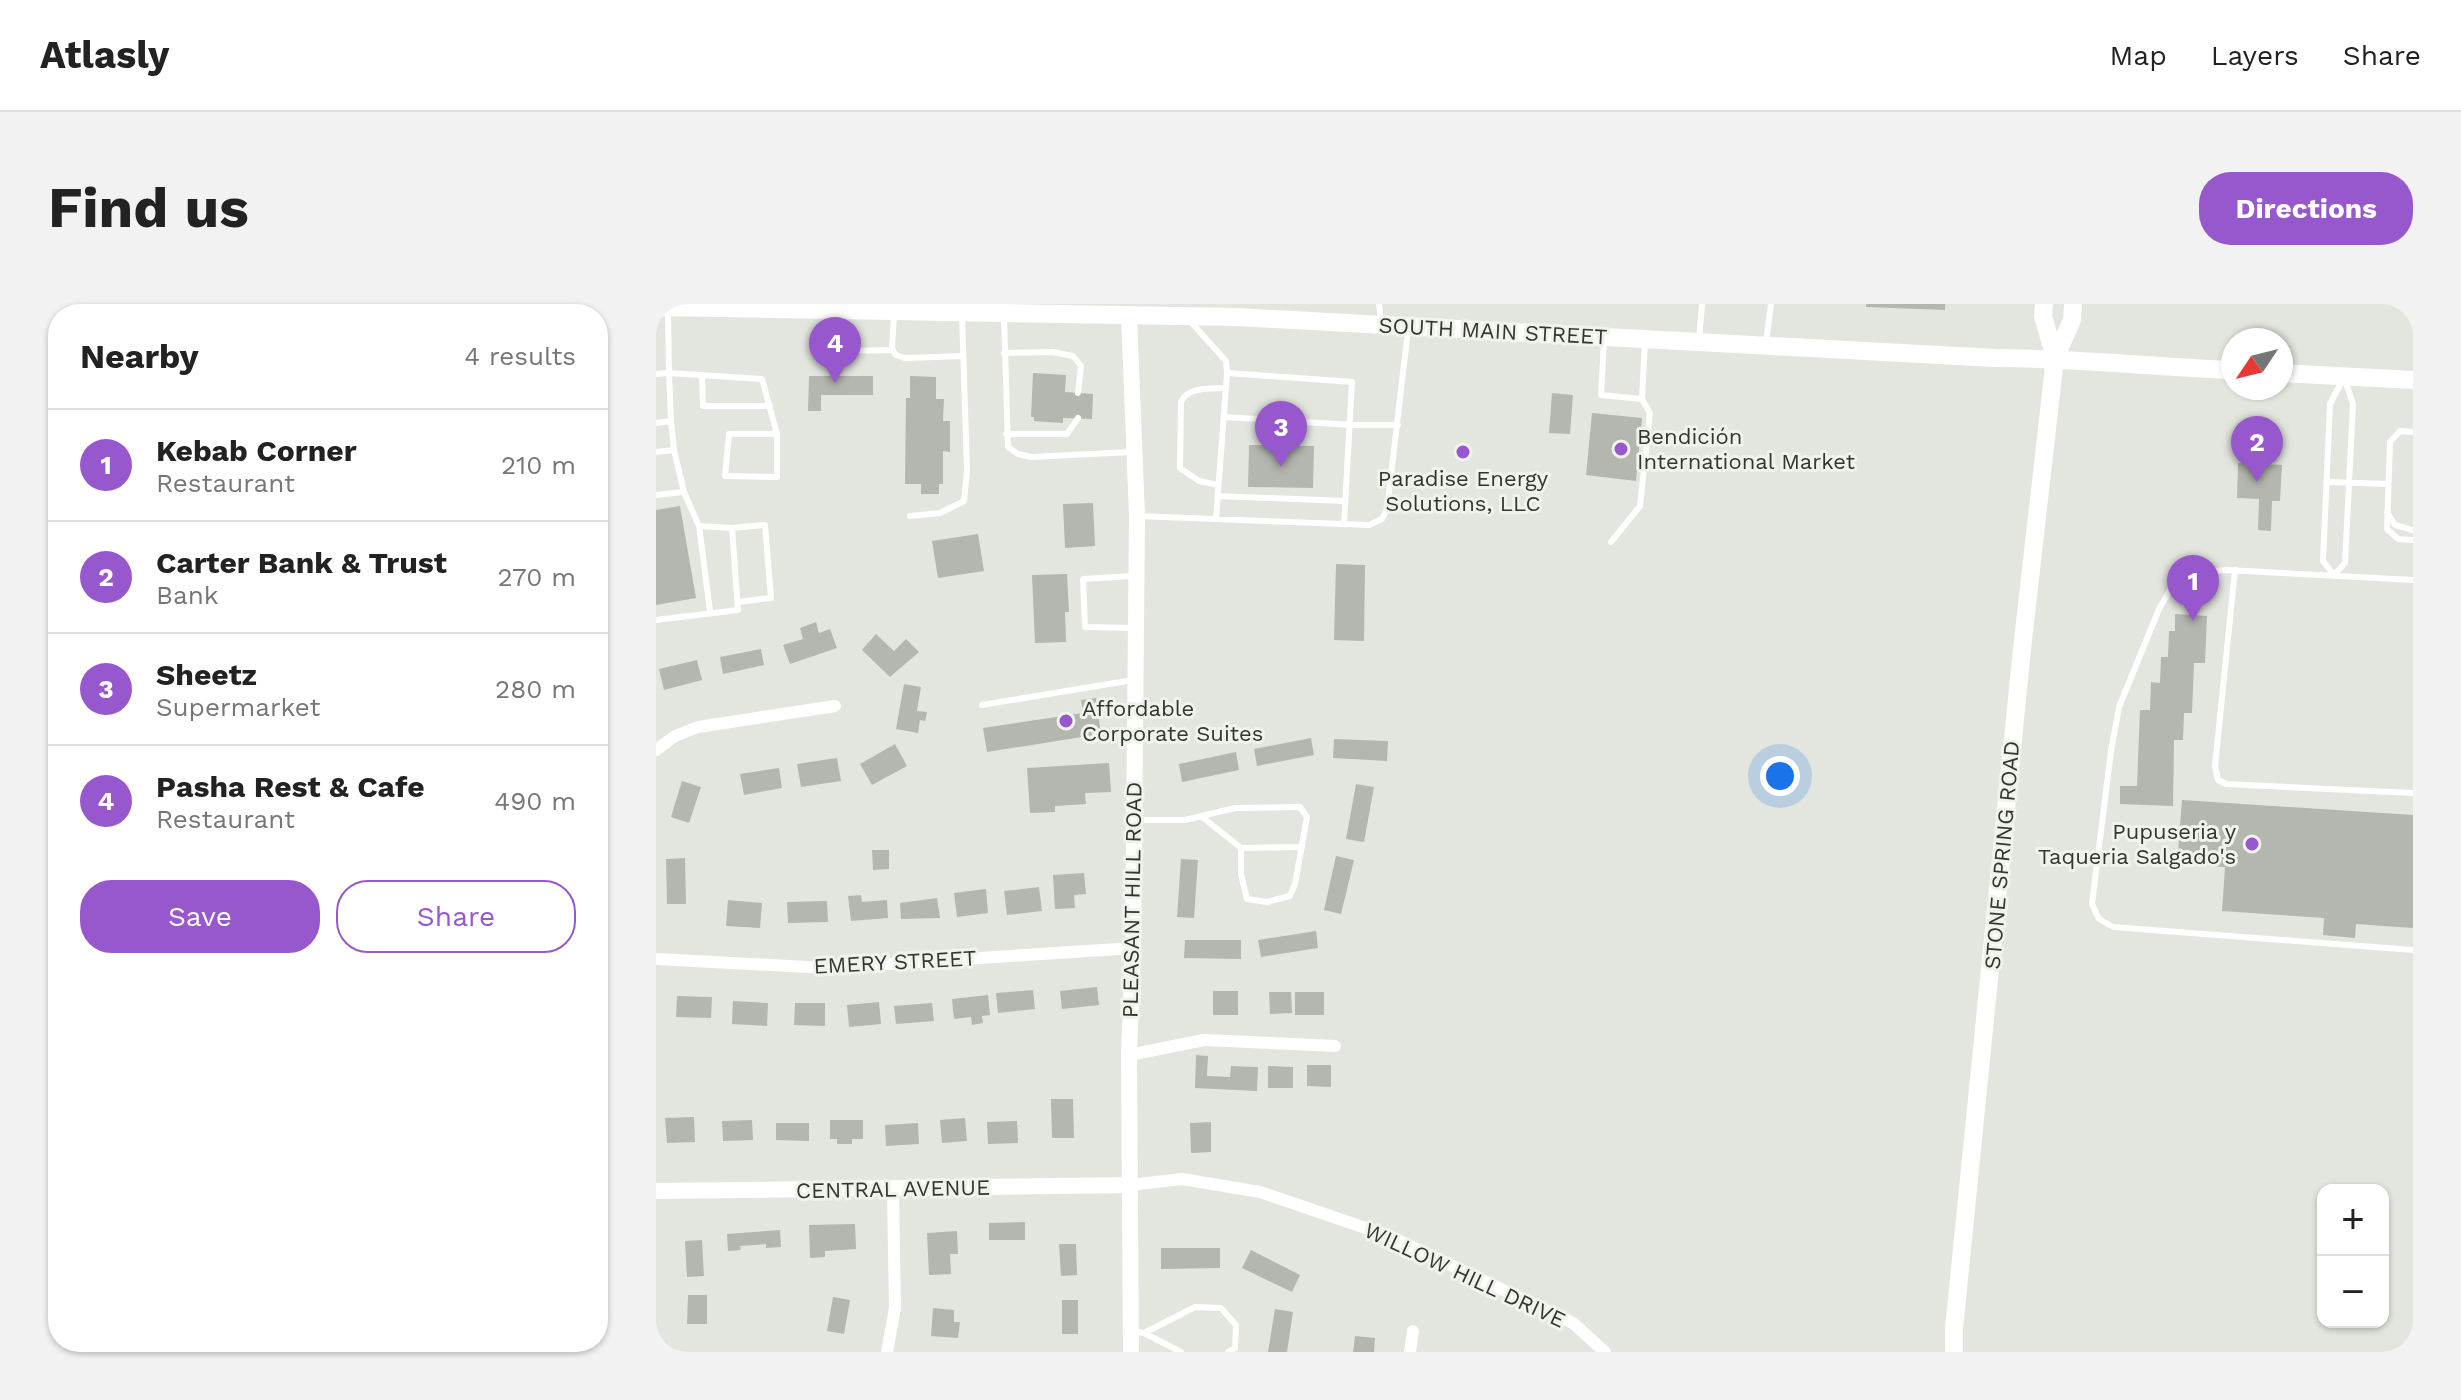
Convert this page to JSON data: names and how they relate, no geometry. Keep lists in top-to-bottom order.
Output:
{
  "streets": {
    "main road": ["SOUTH MAIN STREET", "STONE SPRING ROAD"],
    "street": [
      "PLEASANT HILL ROAD",
      "EMERY STREET",
      "CENTRAL AVENUE",
      "WILLOW HILL DRIVE"
    ]
  },
  "crossings": [
    ["SOUTH MAIN STREET", "STONE SPRING ROAD"],
    ["SOUTH MAIN STREET", "PLEASANT HILL ROAD"],
    ["PLEASANT HILL ROAD", "EMERY STREET"],
    ["PLEASANT HILL ROAD", "CENTRAL AVENUE"],
    ["PLEASANT HILL ROAD", "WILLOW HILL DRIVE"],
    ["CENTRAL AVENUE", "WILLOW HILL DRIVE"]
  ],
  "places": [
    "Bendición International Market",
    "Paradise Energy Solutions, LLC",
    "Affordable Corporate Suites",
    "Pupuseria y Taqueria Salgado's"
  ],
  "north": "bottom left",
  "page": {
    "header": "Atlasly",
    "nav": ["Map", "Layers", "Share"],
    "buttons": [
      "Directions",
      ["Save", "Share"]
    ],
    "title": "Find us",
    "heading": ["Nearby", "4 results"],
    "pins": [
      "4",
      "3",
      "2",
      "1"
    ],
    "list": [
      {
        "mark": "1",
        "name": "Kebab Corner",
        "note": "Restaurant",
        "value": "210 m"
      },
      {
        "mark": "2",
        "name": "Carter Bank & Trust",
        "note": "Bank",
        "value": "270 m"
      },
      {
        "mark": "3",
        "name": "Sheetz",
        "note": "Supermarket",
        "value": "280 m"
      },
      {
        "mark": "4",
        "name": "Pasha Rest & Cafe",
        "note": "Restaurant",
        "value": "490 m"
      }
    ],
    "map_buttons": ["+", "−"]
  }
}
